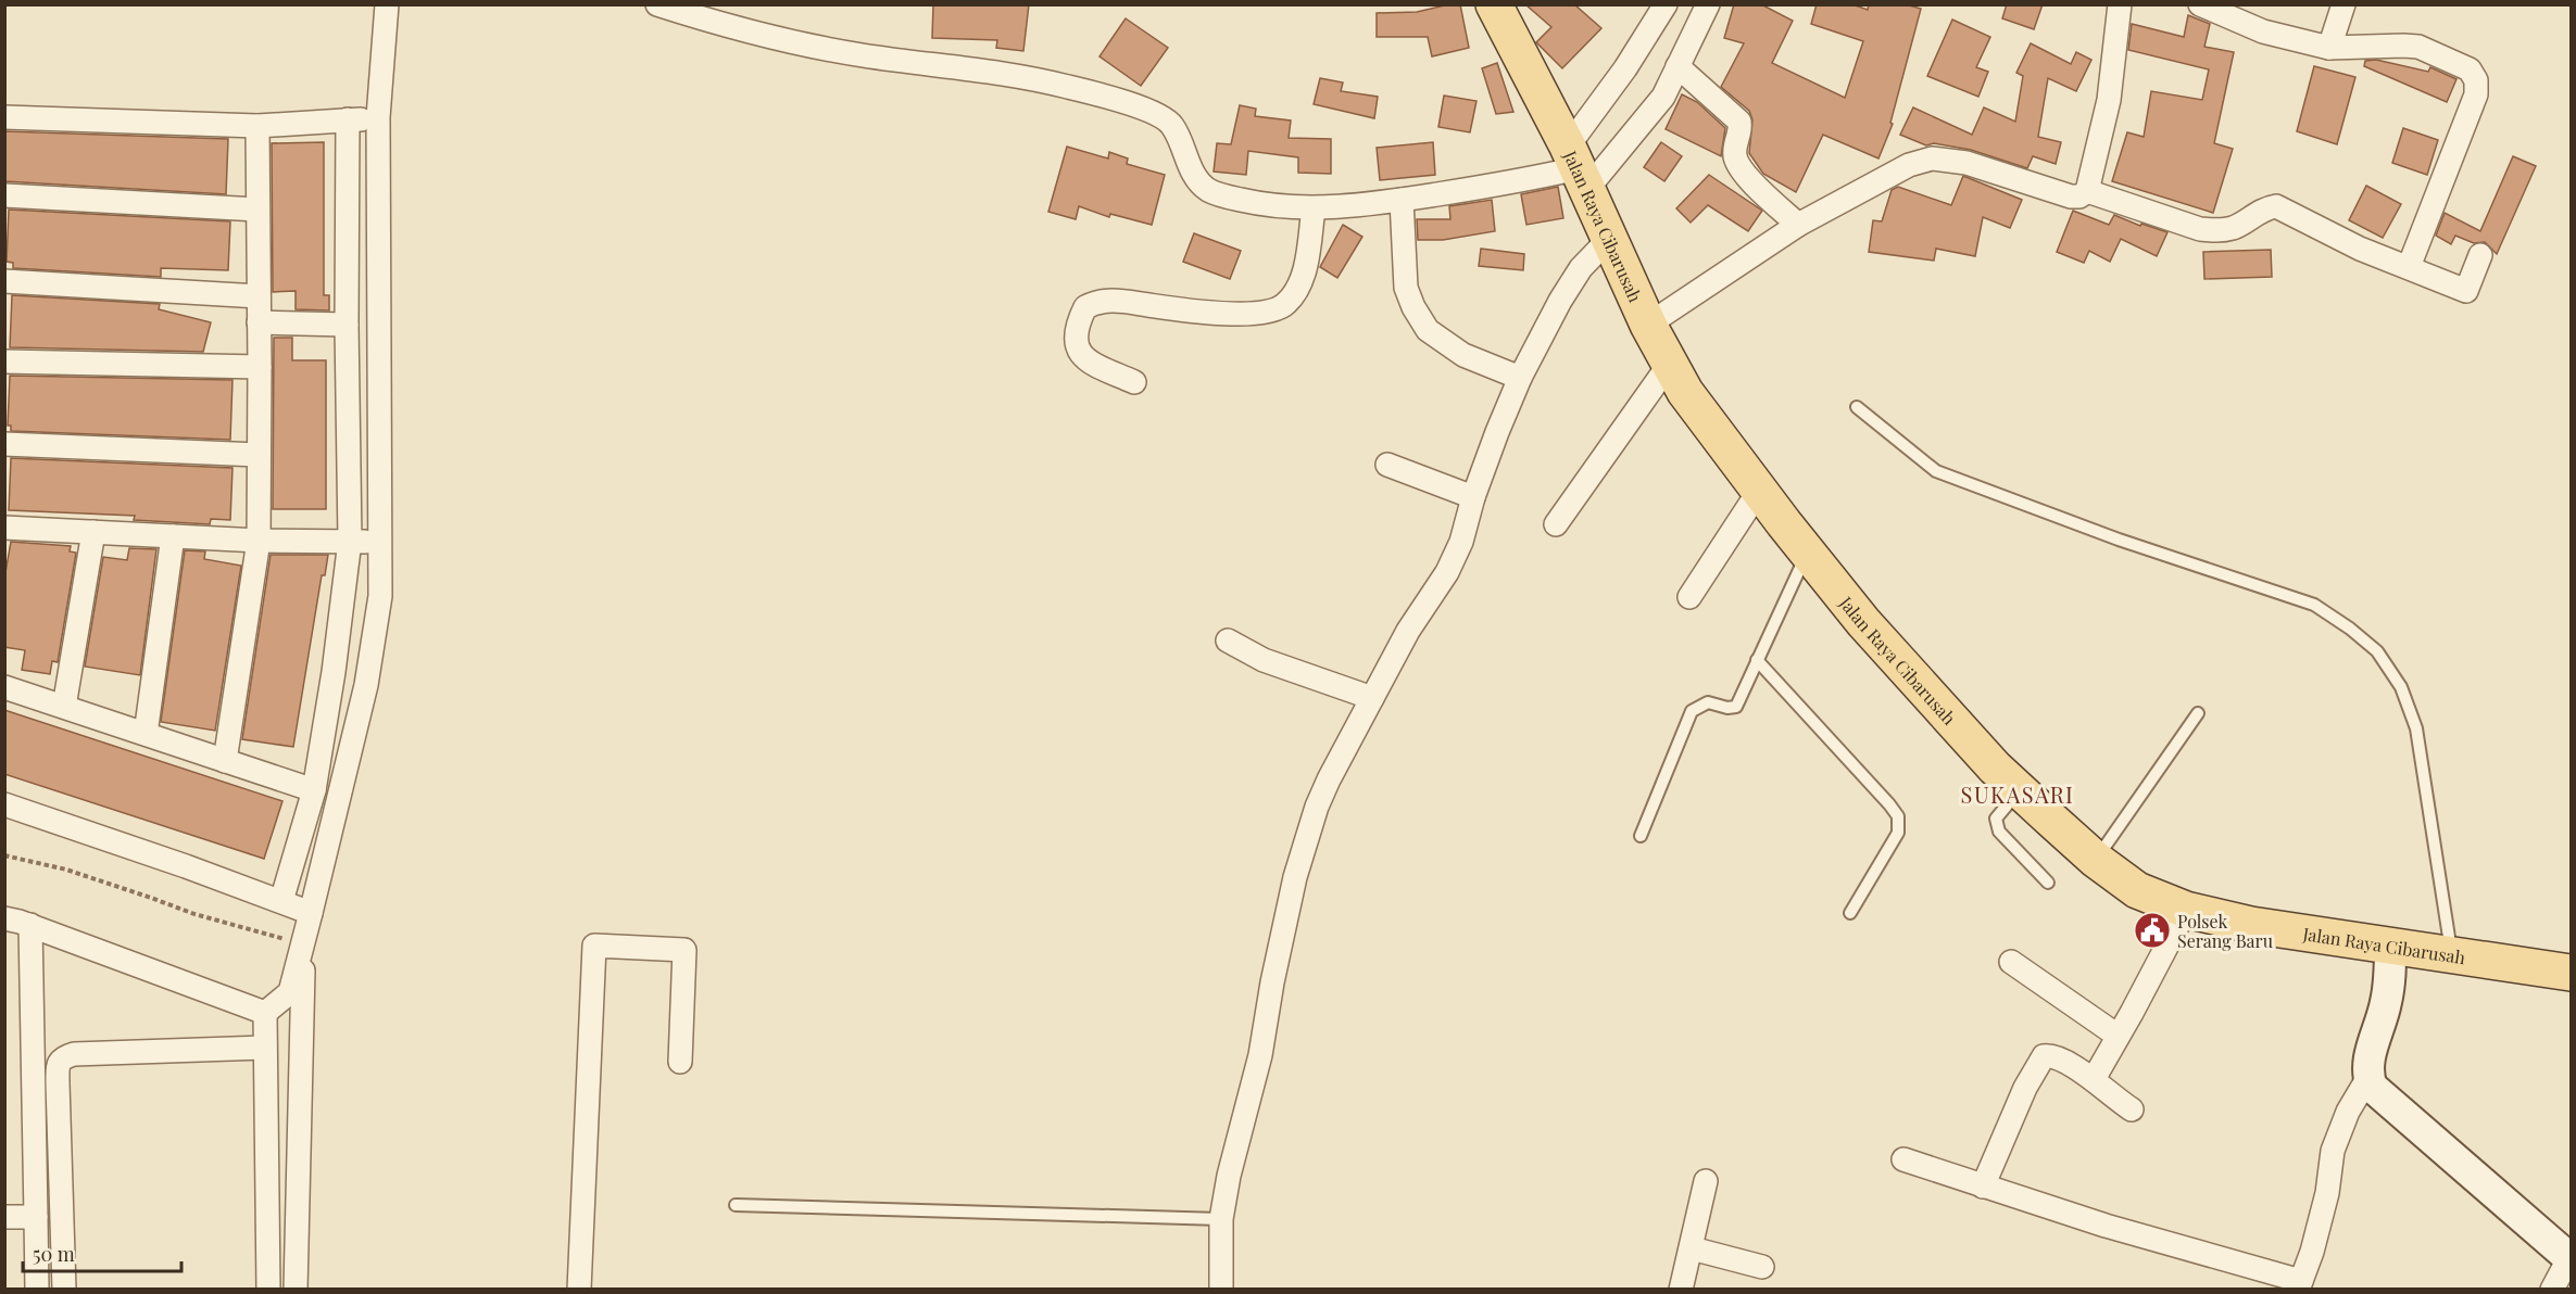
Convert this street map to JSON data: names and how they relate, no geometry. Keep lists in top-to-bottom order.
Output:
{
  "streets": {
    "main road": ["Jalan Raya Cibarusah"]
  },
  "districts": ["SUKASARI"],
  "places": {
    "public building": ["Polsek Serang Baru"]
  },
  "scale_bar": "50 m"
}
